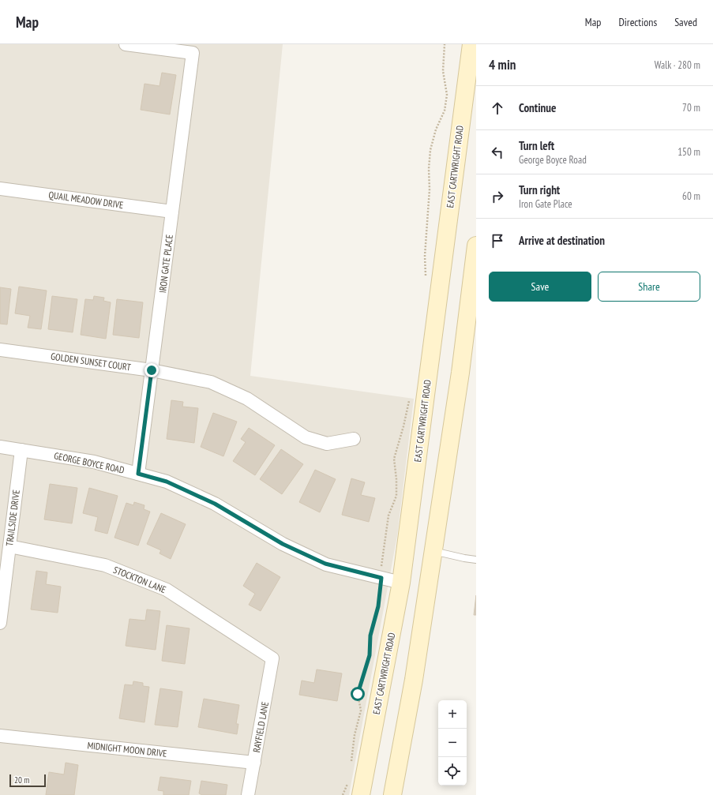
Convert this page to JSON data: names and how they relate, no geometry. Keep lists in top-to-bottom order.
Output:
{
  "streets": {
    "main road": ["EAST CARTWRIGHT ROAD"],
    "street": [
      "QUAIL MEADOW DRIVE",
      "IRON GATE PLACE",
      "GOLDEN SUNSET COURT",
      "GEORGE BOYCE ROAD",
      "TRAILSIDE DRIVE",
      "STOCKTON LANE",
      "RAYFIELD LANE",
      "MIDNIGHT MOON DRIVE"
    ]
  },
  "crossings": [
    ["EAST CARTWRIGHT ROAD", "GEORGE BOYCE ROAD"],
    ["QUAIL MEADOW DRIVE", "IRON GATE PLACE"],
    ["IRON GATE PLACE", "GOLDEN SUNSET COURT"],
    ["IRON GATE PLACE", "GEORGE BOYCE ROAD"],
    ["GEORGE BOYCE ROAD", "TRAILSIDE DRIVE"],
    ["TRAILSIDE DRIVE", "STOCKTON LANE"],
    ["STOCKTON LANE", "RAYFIELD LANE"],
    ["RAYFIELD LANE", "MIDNIGHT MOON DRIVE"]
  ],
  "scale_bar": "20 m",
  "page": {
    "header": "Map",
    "nav": ["Map", "Directions", "Saved"],
    "heading": ["4 min", "Walk · 280 m"],
    "list": [
      ["Continue", "70 m"],
      ["Turn left", "George Boyce Road", "150 m"],
      ["Turn right", "Iron Gate Place", "60 m"],
      "Arrive at destination"
    ],
    "buttons": ["Save", "Share"],
    "map_buttons": ["+", "−"],
    "scale": "20 m"
  }
}
